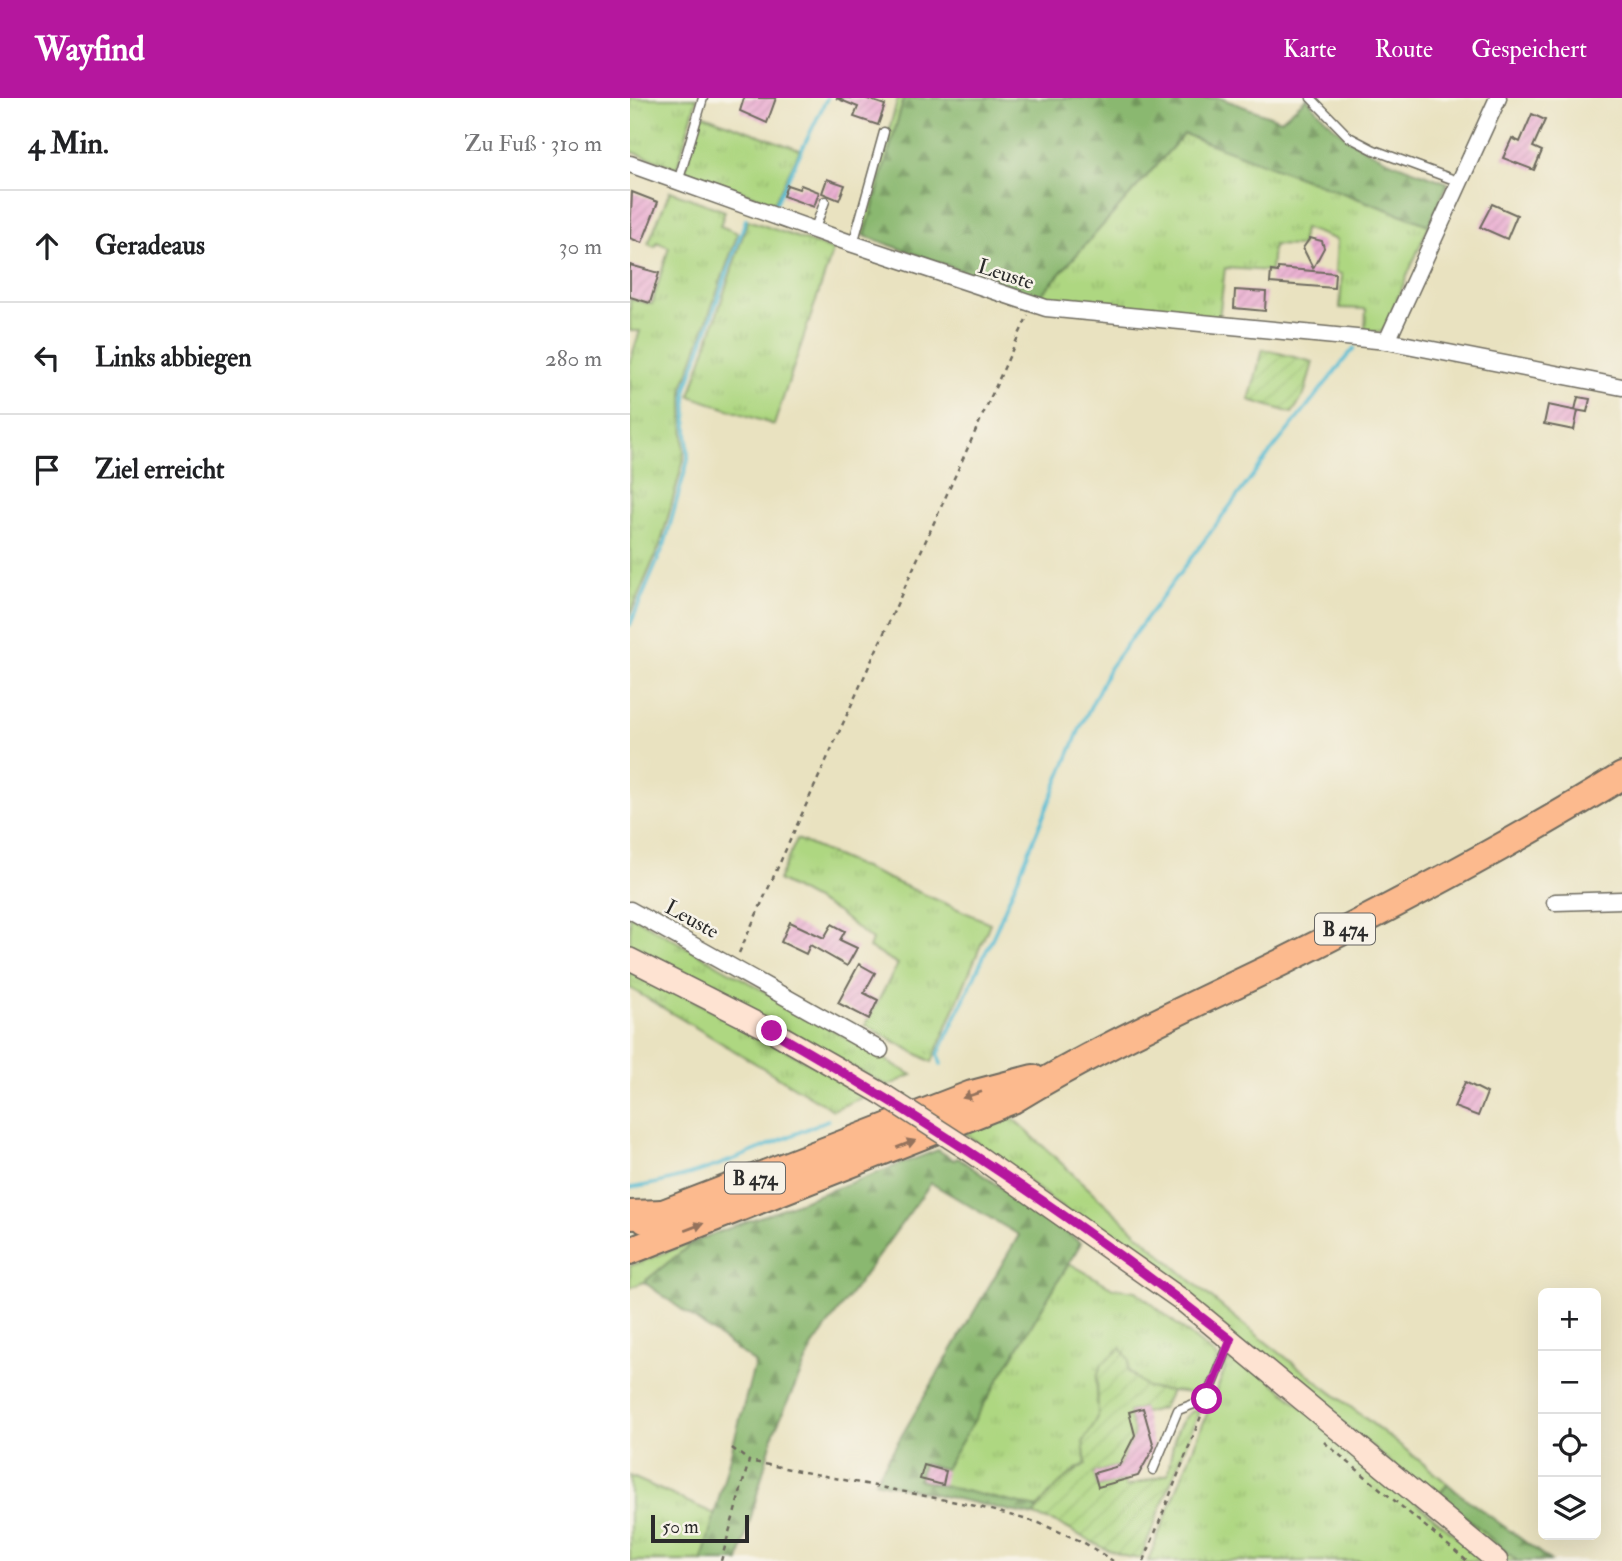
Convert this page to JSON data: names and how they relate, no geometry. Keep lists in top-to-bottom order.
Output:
{
  "streets": {
    "highway": ["B 474"],
    "street": ["Leuste"]
  },
  "scale_bar": "50 m",
  "page": {
    "header": "Wayfind",
    "nav": ["Karte", "Route", "Gespeichert"],
    "heading": ["4 Min.", "Zu Fuß · 310 m"],
    "list": [
      ["Geradeaus", "30 m"],
      ["Links abbiegen", "280 m"],
      "Ziel erreicht"
    ],
    "map_buttons": ["+", "−"],
    "scale": "50 m"
  }
}
